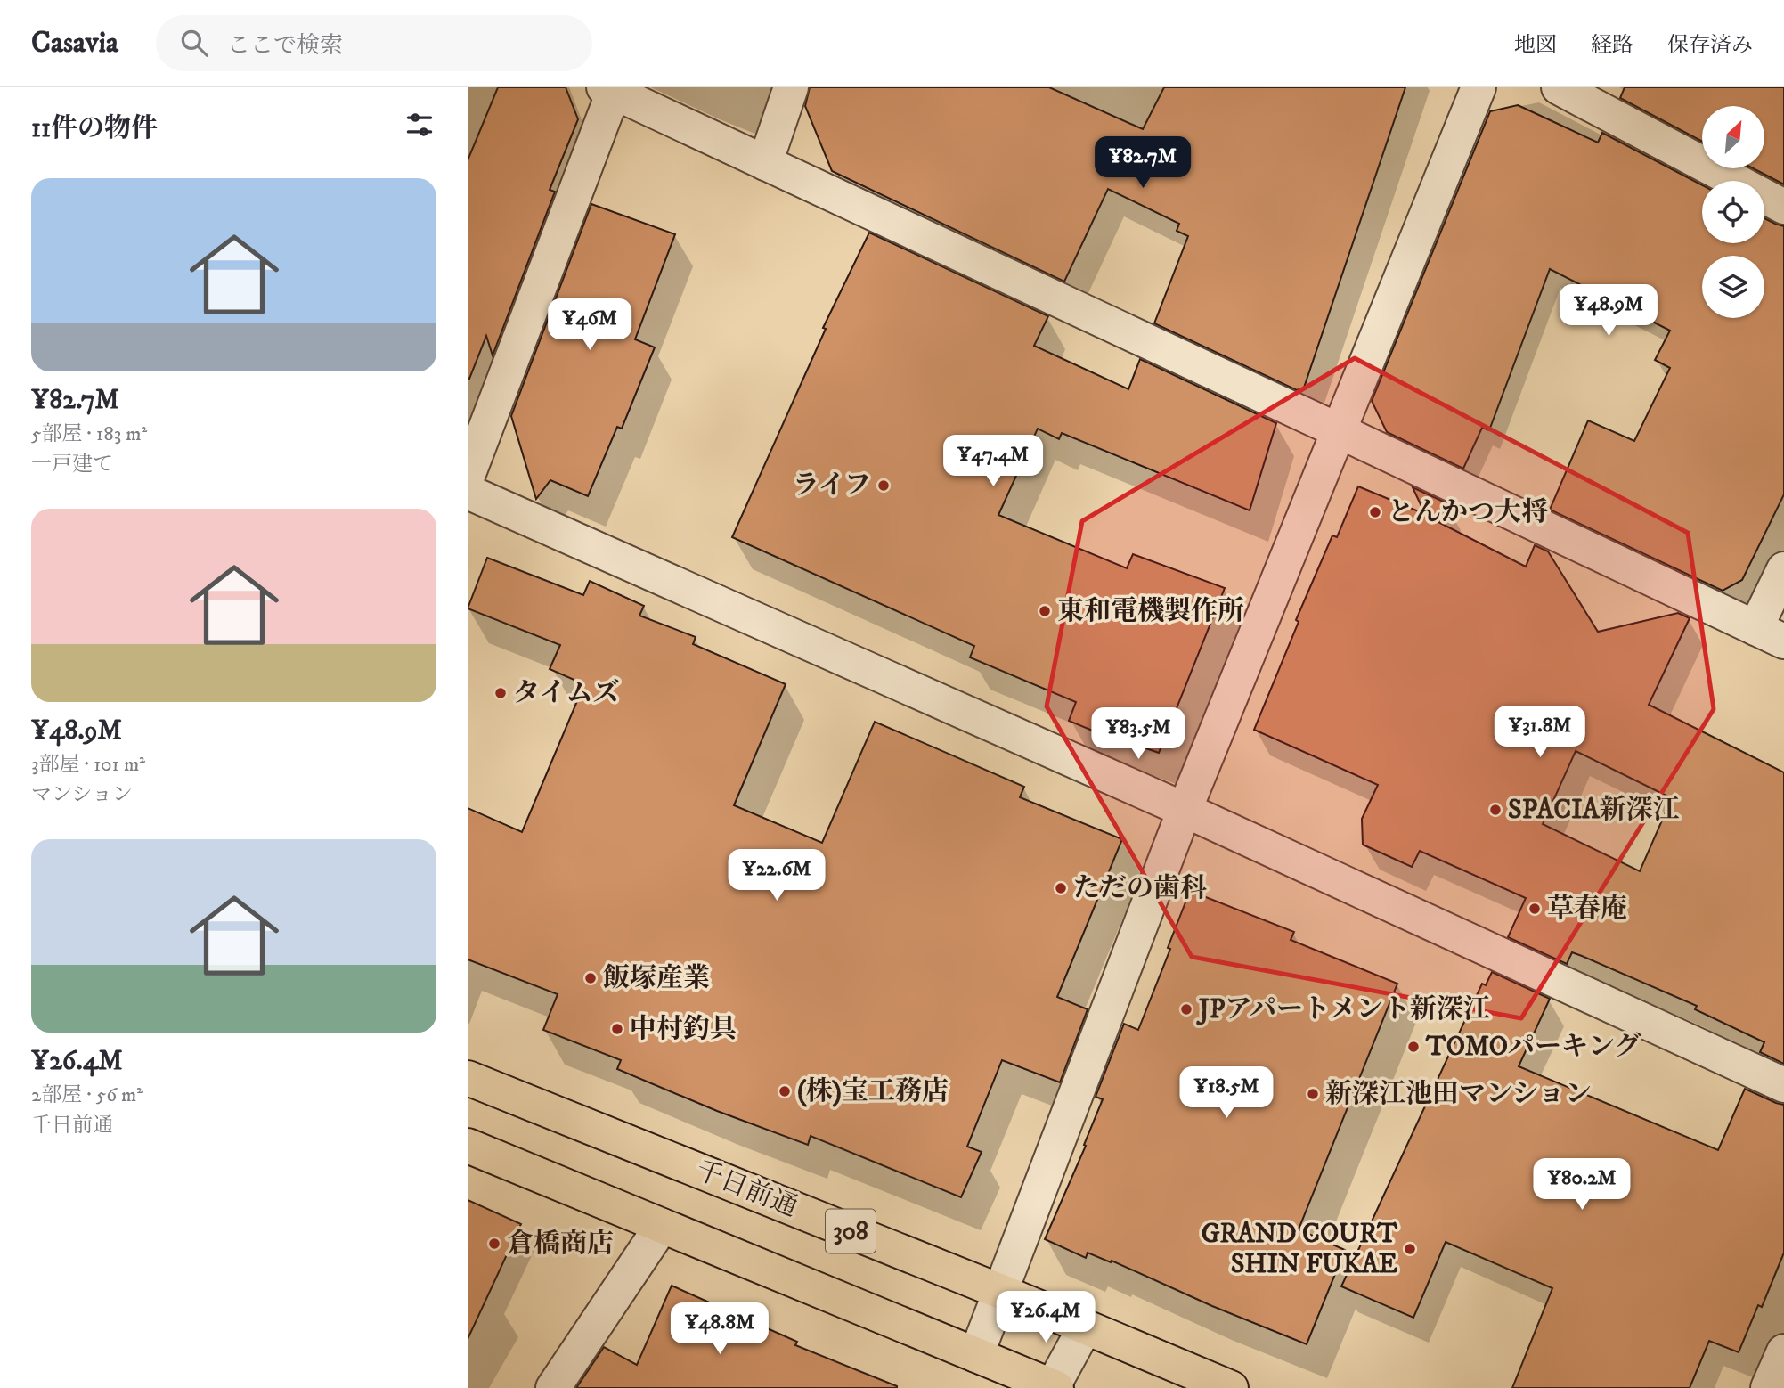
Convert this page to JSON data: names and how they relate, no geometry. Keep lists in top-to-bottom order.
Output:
{
  "streets": {
    "highway": ["千日前通", "308"]
  },
  "places": [
    "ライフ",
    "とんかつ大将",
    "東和電機製作所",
    "タイムズ",
    "SPACIA新深江",
    "ただの歯科",
    "草春庵",
    "飯塚産業",
    "JPアパートメント新深江",
    "中村釣具",
    "TOMOパーキング",
    "(株)宝工務店",
    "新深江池田マンション",
    "倉橋商店",
    "GRAND COURT SHIN FUKAE"
  ],
  "north": "top right",
  "page": {
    "header": "Casavia",
    "search": "ここで検索",
    "nav": ["地図", "経路", "保存済み"],
    "heading": "11件の物件",
    "price": [
      "¥82.7M",
      "¥48.9M",
      "¥46M",
      "¥47.4M",
      "¥31.8M",
      "¥83.5M",
      "¥22.6M",
      "¥18.5M",
      "¥80.2M",
      "¥26.4M",
      "¥48.8M"
    ],
    "list": [
      {
        "name": "¥82.7M",
        "note": "5部屋 · 183 m² · 一戸建て"
      },
      {
        "name": "¥48.9M",
        "note": "3部屋 · 101 m² · マンション"
      },
      {
        "name": "¥26.4M",
        "note": "2部屋 · 56 m² · 千日前通"
      }
    ]
  }
}
